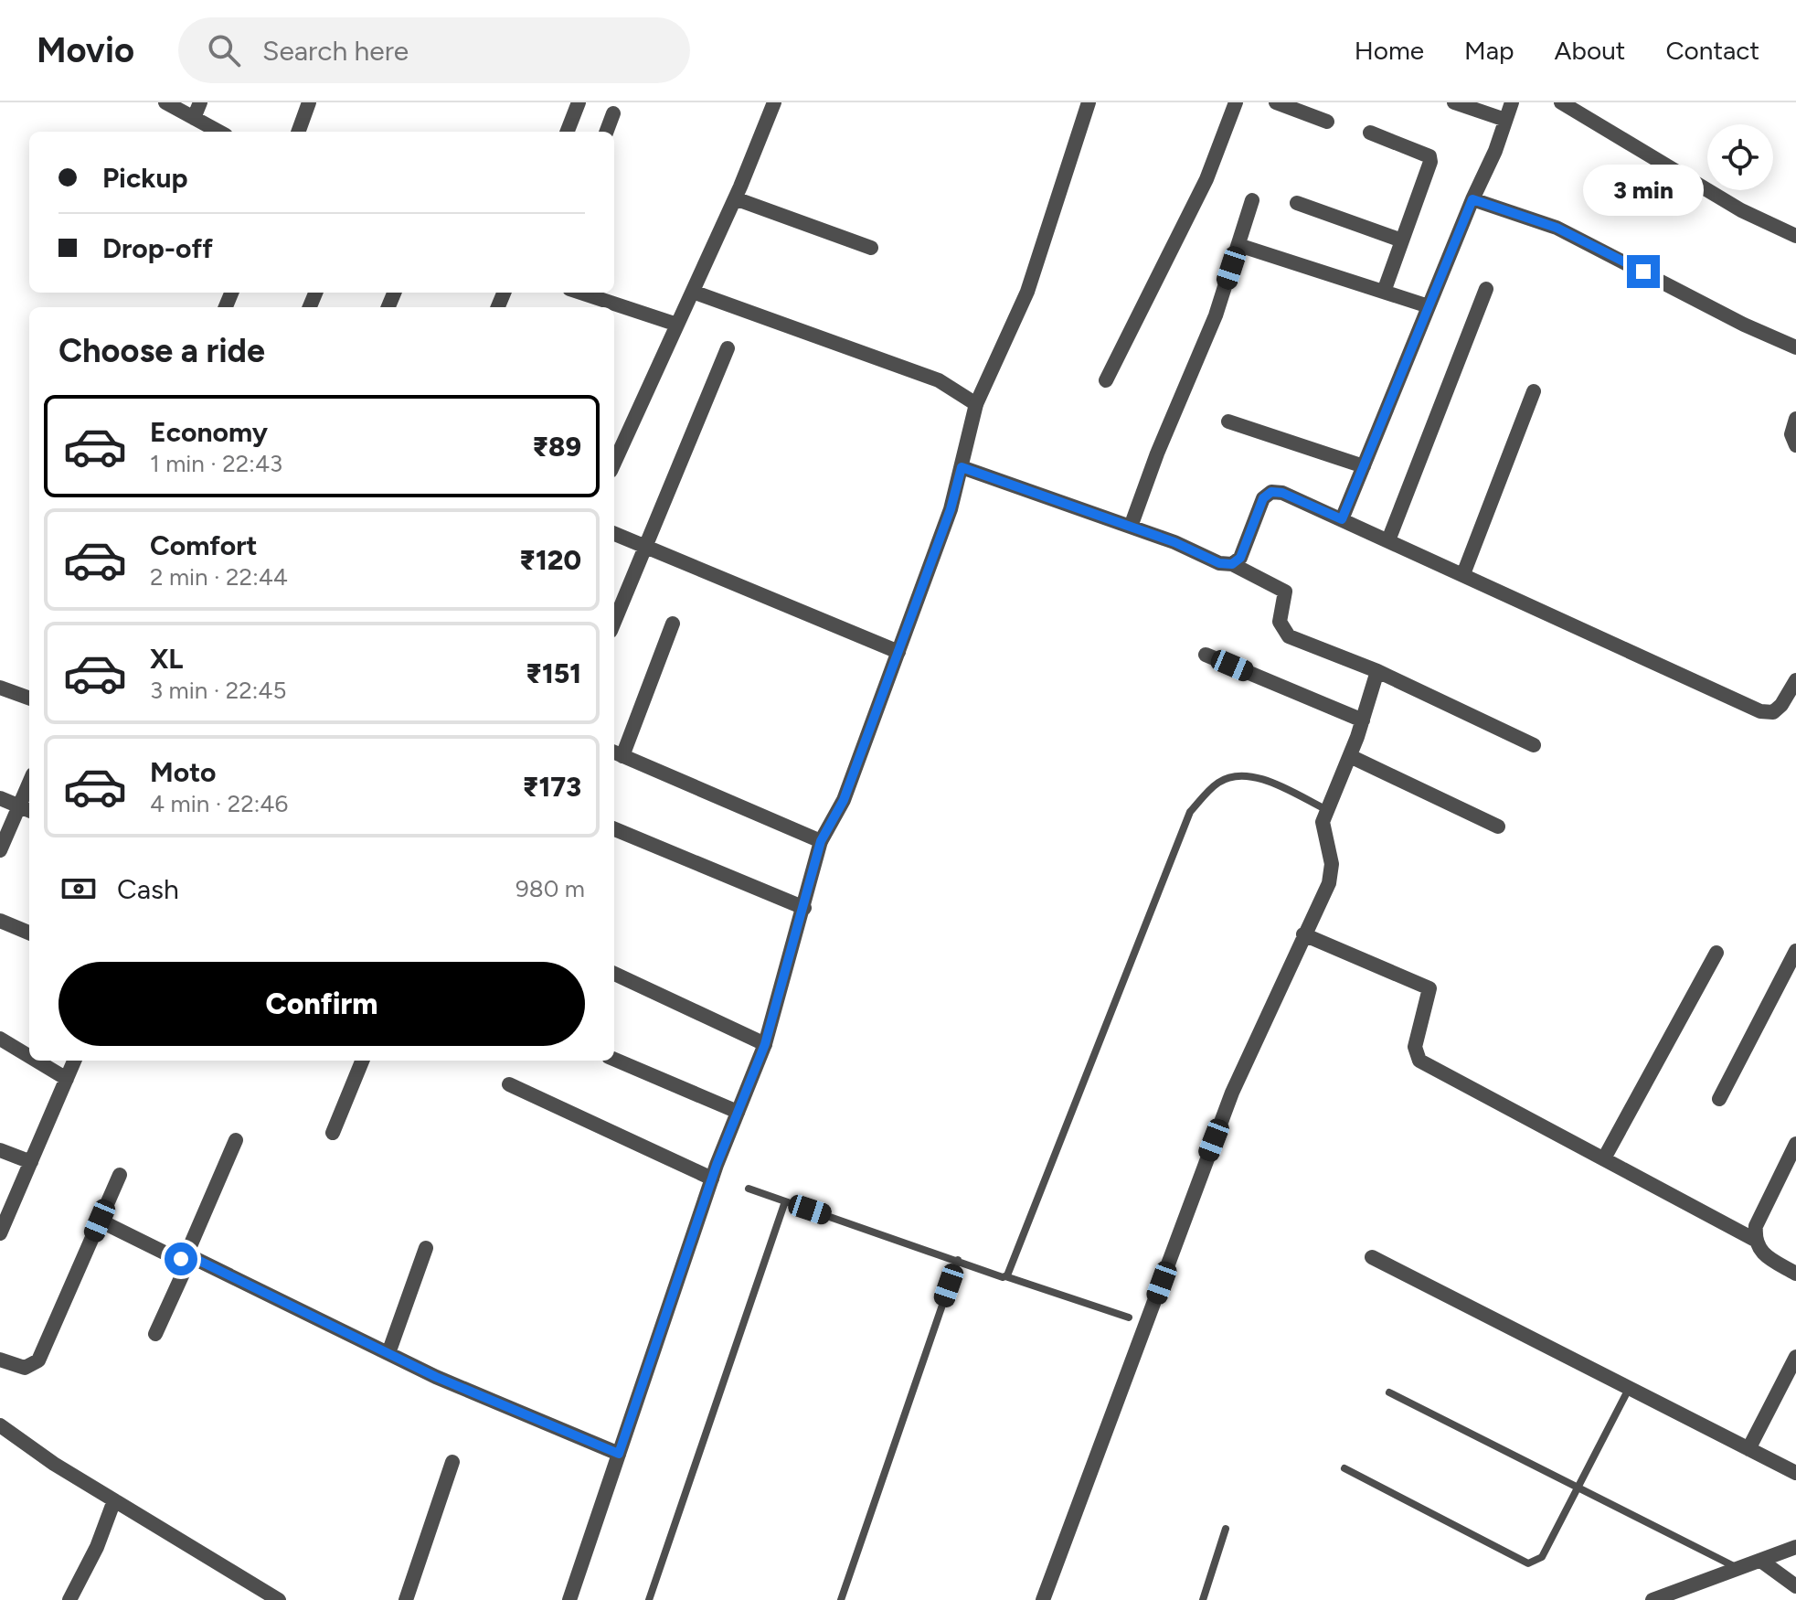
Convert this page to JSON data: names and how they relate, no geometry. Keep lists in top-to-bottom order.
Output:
{
  "page": {
    "header": "Movio",
    "search": "Search here",
    "nav": [
      "Home",
      "Map",
      "About",
      "Contact"
    ],
    "banner": ["Pickup", "Drop-off"],
    "bubble": "3 min",
    "heading": "Choose a ride",
    "list": [
      {
        "name": "Economy",
        "note": "1 min · 22:43",
        "value": "₹89"
      },
      {
        "name": "Comfort",
        "note": "2 min · 22:44",
        "value": "₹120"
      },
      {
        "name": "XL",
        "note": "3 min · 22:45",
        "value": "₹151"
      },
      {
        "name": "Moto",
        "note": "4 min · 22:46",
        "value": "₹173"
      }
    ],
    "pay": ["Cash", "980 m"],
    "buttons": "Confirm"
  }
}
